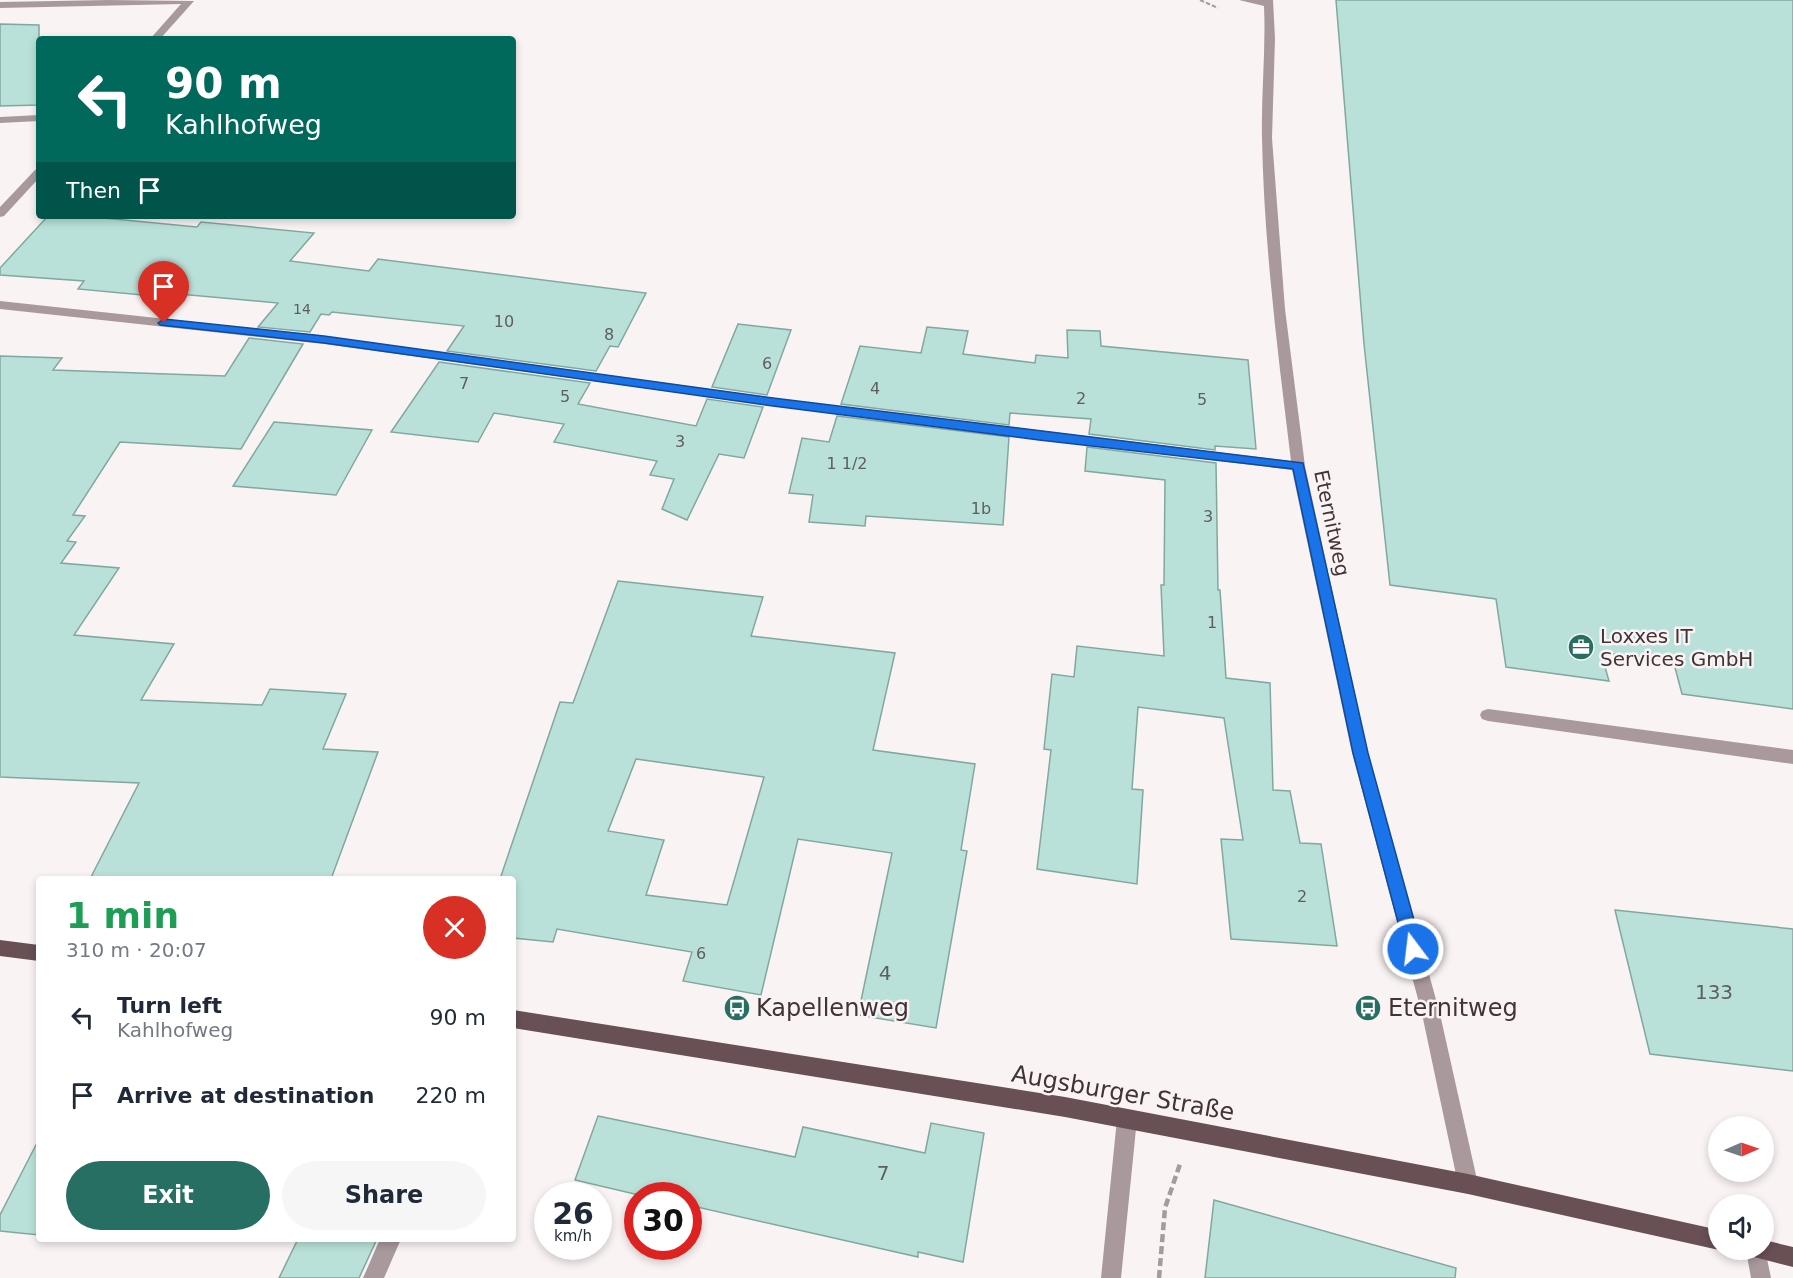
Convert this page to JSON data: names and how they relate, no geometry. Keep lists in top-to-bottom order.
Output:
{
  "streets": {
    "main road": ["Augsburger Straße"],
    "street": ["Eternitweg"]
  },
  "crossings": [
    ["Eternitweg", "Augsburger Straße"]
  ],
  "places": {
    "office": ["Loxxes IT Services GmbH"],
    "bus stop": ["Kapellenweg", "Eternitweg"]
  },
  "house_numbers": [
    "14",
    "10",
    "8",
    "6",
    "7",
    "4",
    "5",
    "2",
    "5",
    "3",
    "1 1/2",
    "1b",
    "3",
    "1",
    "2",
    "6",
    "4",
    "133",
    "7"
  ],
  "north": "right",
  "page": {
    "turn": ["90 m", "Kahlhofweg"],
    "then": "Then",
    "heading": ["1 min", "310 m · 20:07"],
    "list": [
      {
        "name": "Turn left",
        "note": "Kahlhofweg",
        "value": "90 m"
      },
      {
        "name": "Arrive at destination",
        "value": "220 m"
      }
    ],
    "buttons": ["Exit", "Share"],
    "speed": "26 km/h",
    "limit": "30"
  }
}
